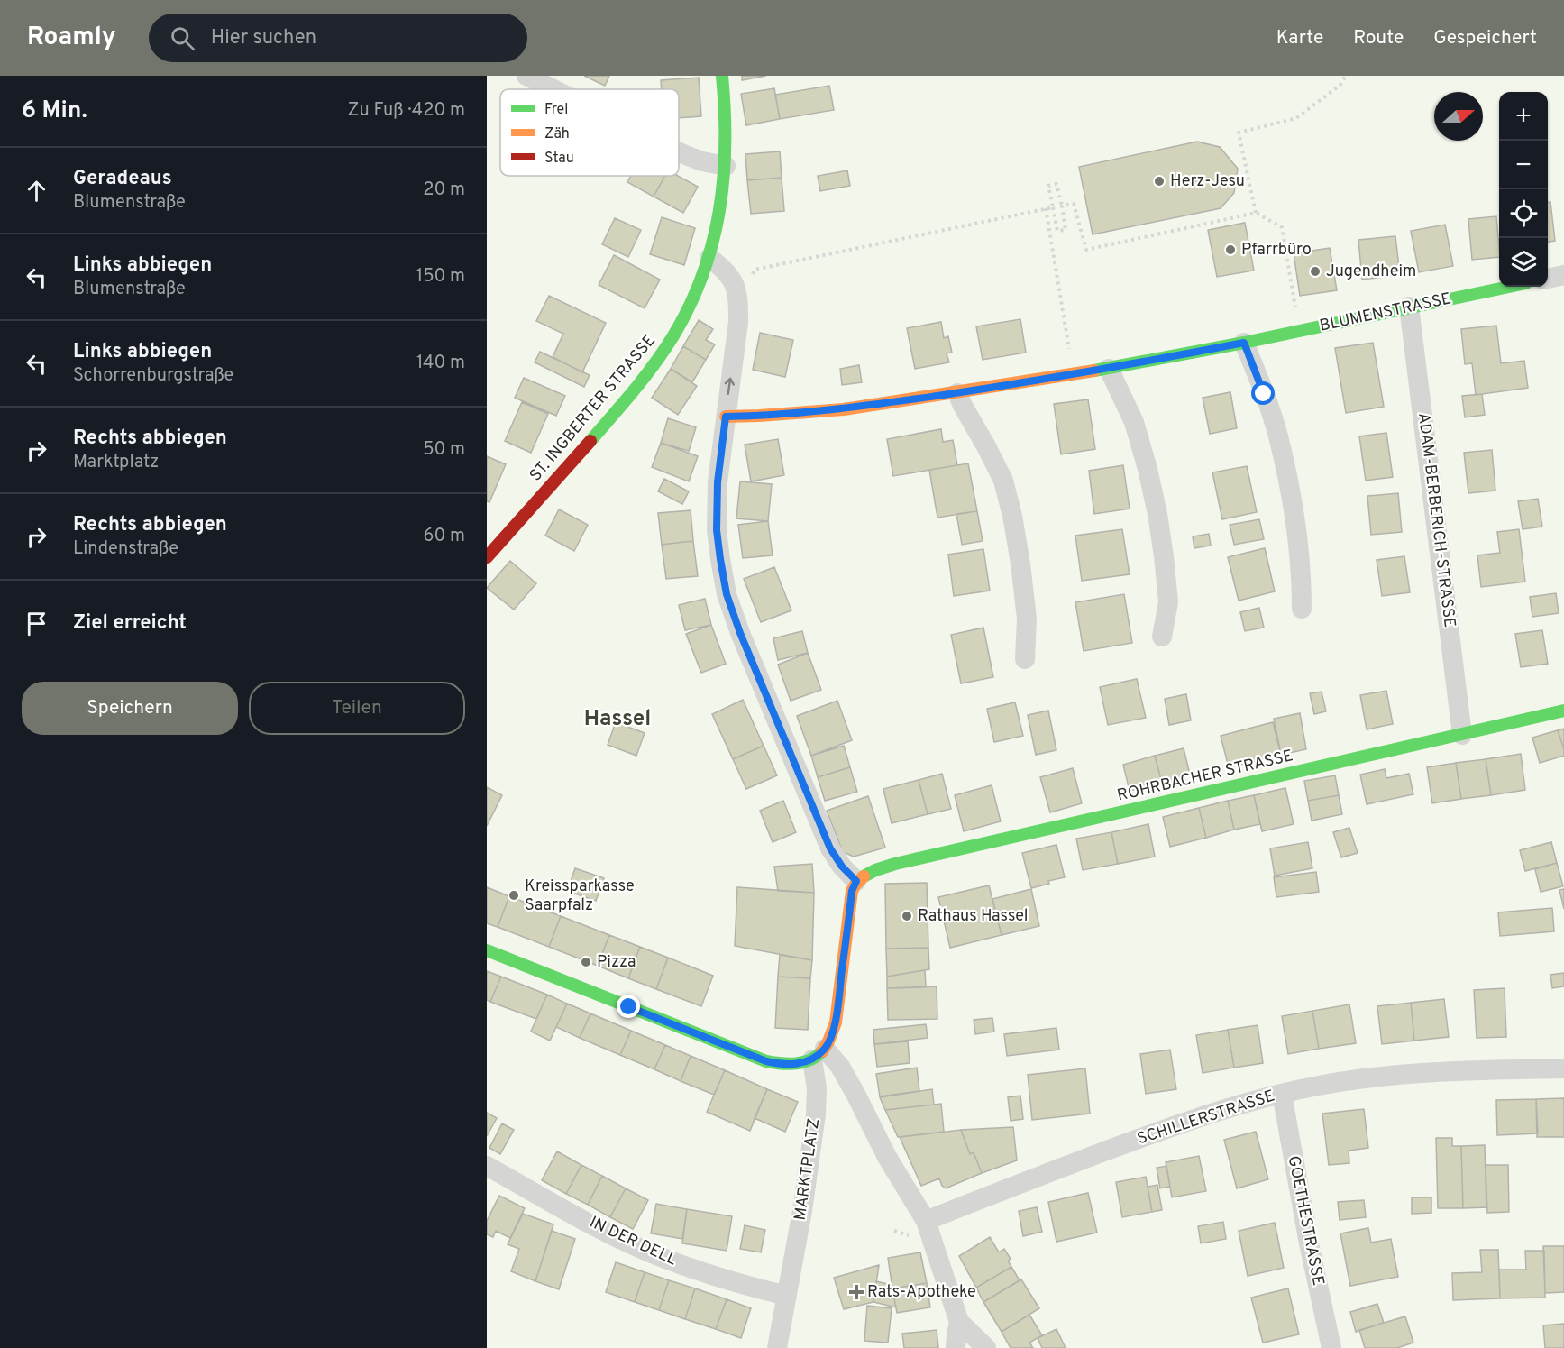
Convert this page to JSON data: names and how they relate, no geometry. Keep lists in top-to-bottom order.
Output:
{
  "streets": {
    "street": [
      "BLUMENSTRASSE",
      "ST. INGBERTER STRASSE",
      "ADAM-BERBERICH-STRASSE",
      "ROHRBACHER STRASSE",
      "SCHILLERSTRASSE",
      "MARKTPLATZ",
      "GOETHESTRASSE",
      "IN DER DELL"
    ]
  },
  "crossings": [
    ["BLUMENSTRASSE", "ADAM-BERBERICH-STRASSE"],
    ["ADAM-BERBERICH-STRASSE", "ROHRBACHER STRASSE"],
    ["SCHILLERSTRASSE", "GOETHESTRASSE"],
    ["MARKTPLATZ", "IN DER DELL"]
  ],
  "districts": ["Hassel"],
  "places": {
    "other": [
      "Herz-Jesu",
      "Pfarrbüro",
      "Jugendheim",
      "Kreissparkasse Saarpfalz",
      "Rathaus Hassel",
      "Pizza"
    ],
    "health": ["Rats-Apotheke"]
  },
  "legend": ["Frei", "Zäh", "Stau"],
  "north": "right",
  "page": {
    "header": "Roamly",
    "search": "Hier suchen",
    "nav": ["Karte", "Route", "Gespeichert"],
    "heading": ["6 Min.", "Zu Fuß · 420 m"],
    "map_buttons": ["+", "−"],
    "list": [
      ["Geradeaus", "Blumenstraße", "20 m"],
      ["Links abbiegen", "Blumenstraße", "150 m"],
      ["Links abbiegen", "Schorrenburgstraße", "140 m"],
      ["Rechts abbiegen", "Marktplatz", "50 m"],
      ["Rechts abbiegen", "Lindenstraße", "60 m"],
      "Ziel erreicht"
    ],
    "buttons": ["Speichern", "Teilen"]
  }
}
